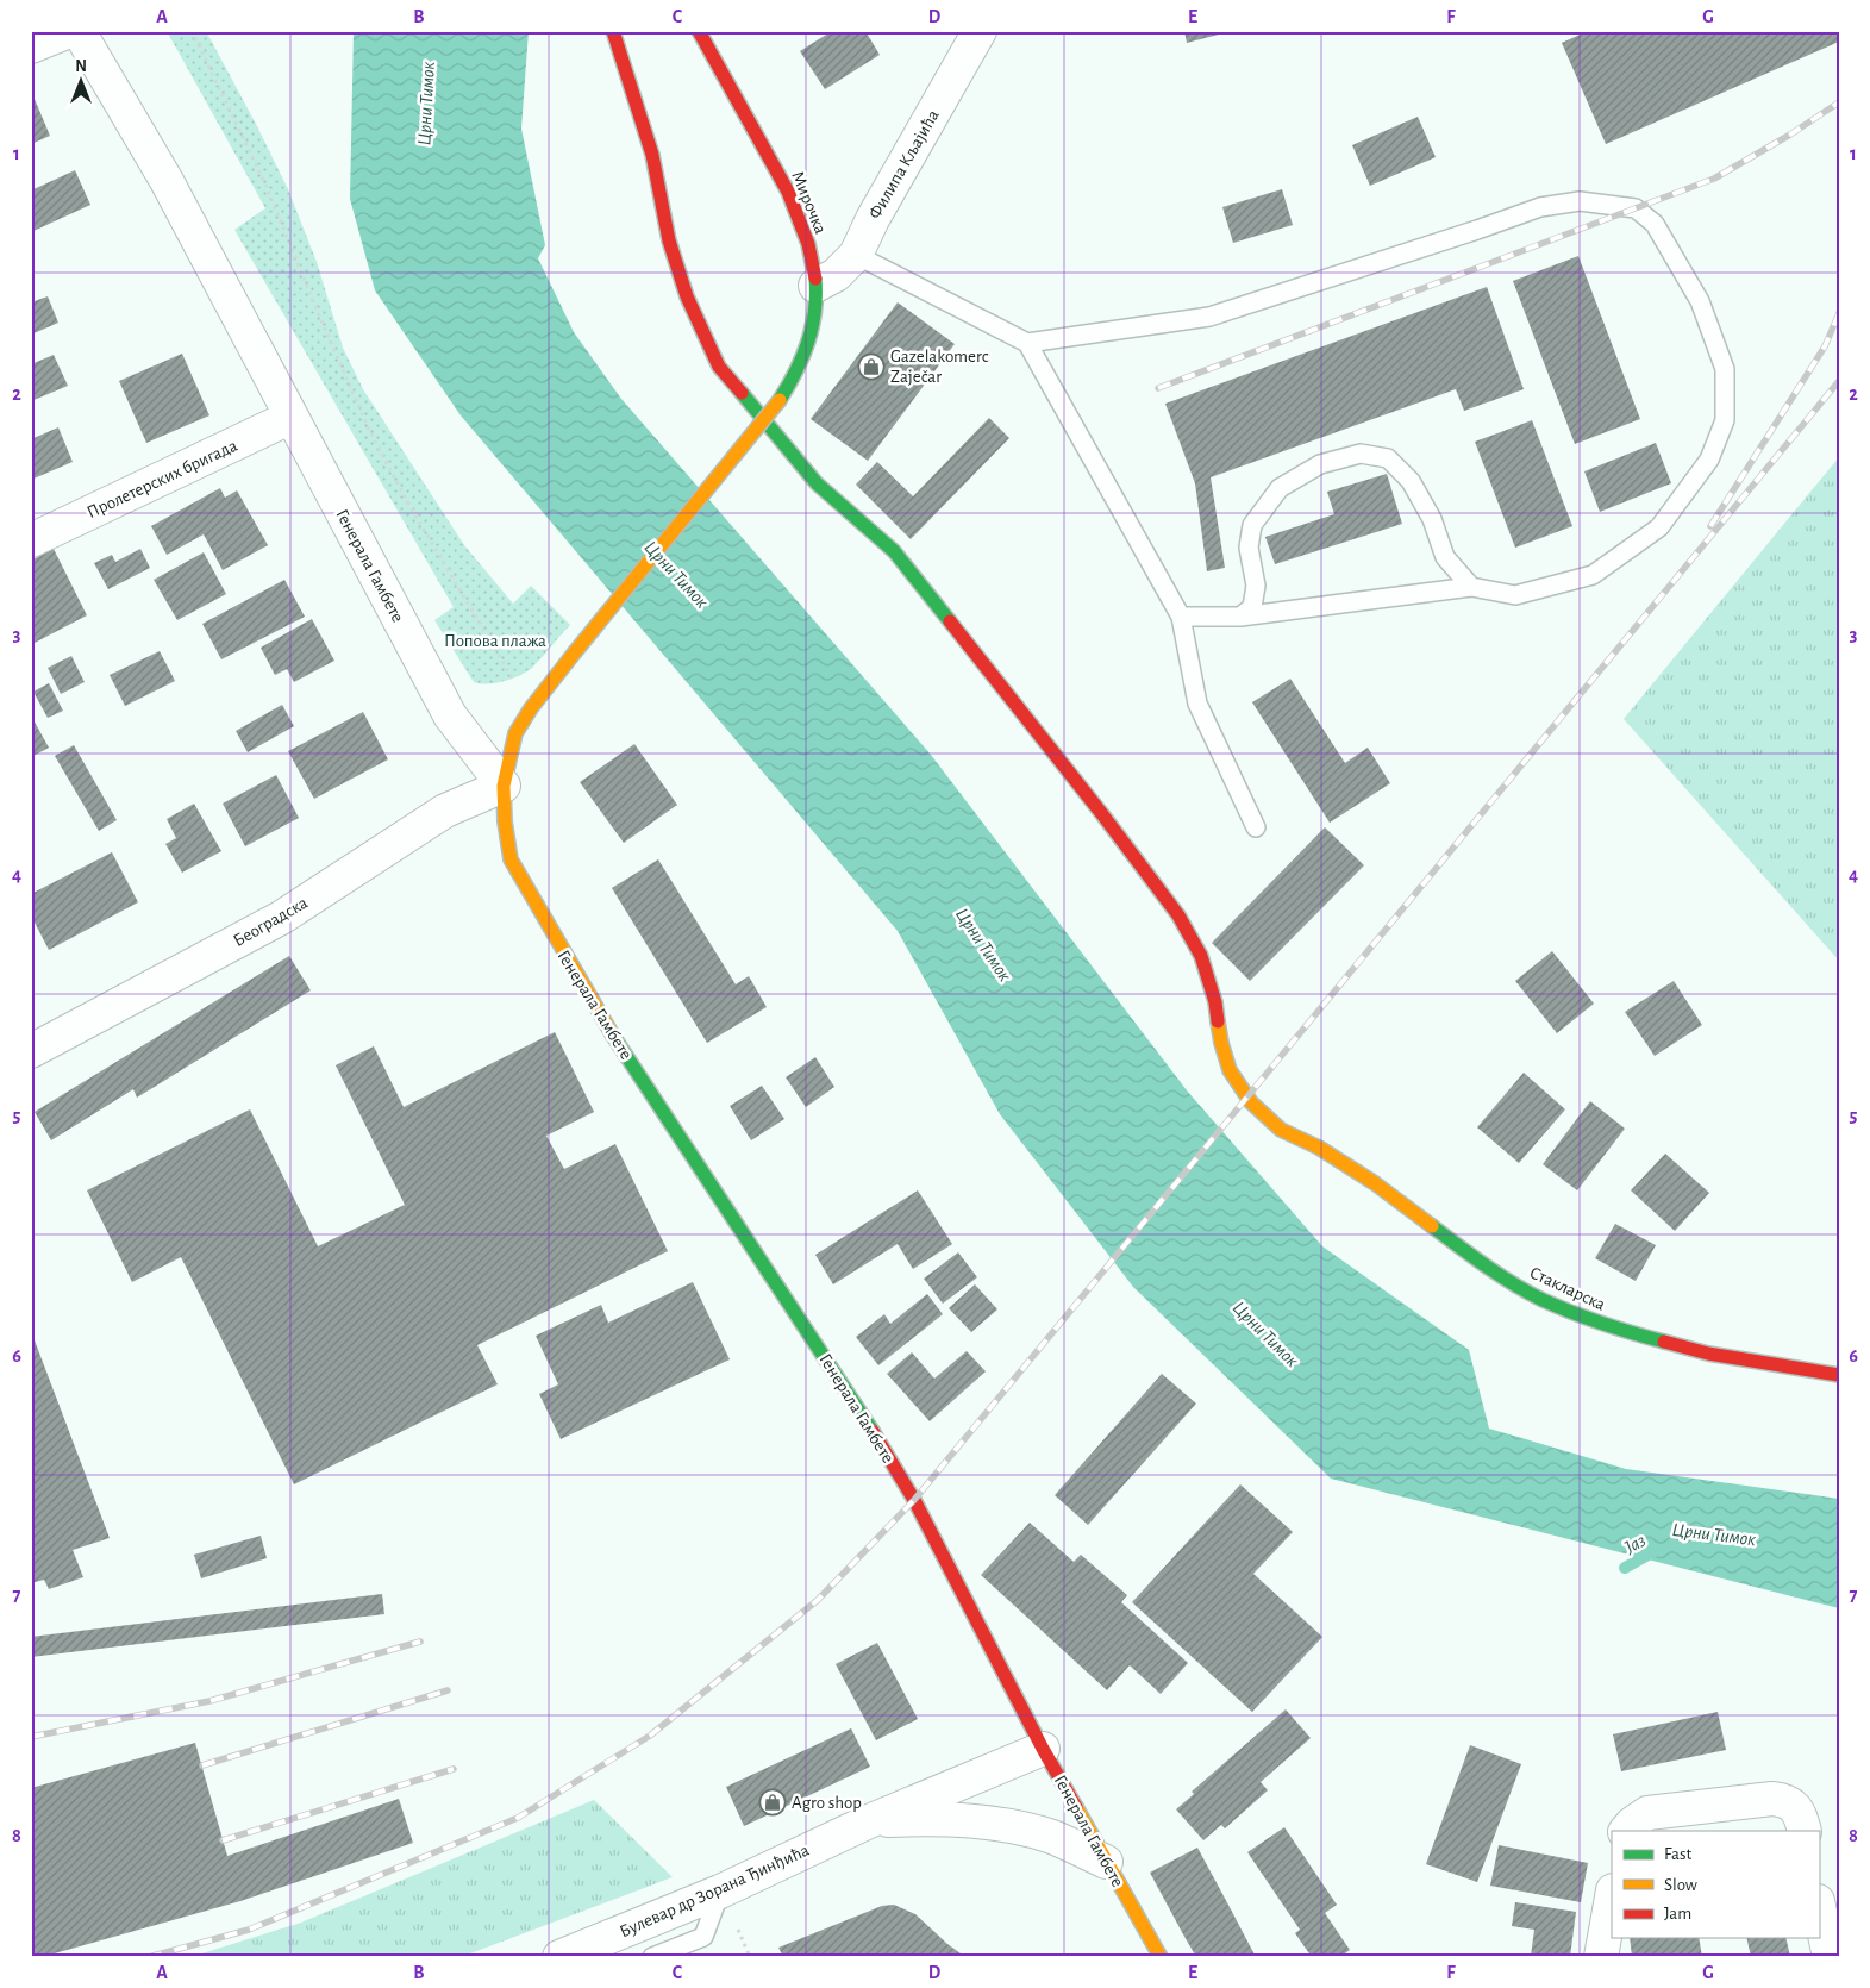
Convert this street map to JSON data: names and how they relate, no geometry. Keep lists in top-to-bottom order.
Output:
{
  "streets": {
    "street": [
      "Филипа Кљајића",
      "Мирочка",
      "Пролетерских бригада",
      "Генерала Гамбете",
      "Београдска",
      "Стакларска",
      "Булевар др Зорана Ђинђића"
    ]
  },
  "crossings": [
    ["Филипа Кљајића", "Мирочка"],
    ["Мирочка", "Генерала Гамбете"],
    ["Мирочка", "Београдска"],
    ["Пролетерских бригада", "Генерала Гамбете"],
    ["Генерала Гамбете", "Београдска"],
    ["Генерала Гамбете", "Булевар др Зорана Ђинђића"]
  ],
  "water": ["Црни Тимок", "Јаз"],
  "parks": ["Попова плажа"],
  "places": {
    "shop": ["Gazelakomerc Zaječar", "Agro shop"]
  },
  "legend": ["Fast", "Slow", "Jam"],
  "north": "top",
  "grid": {
    "columns": [
      "A",
      "B",
      "C",
      "D",
      "E",
      "F",
      "G"
    ],
    "rows": [
      "1",
      "2",
      "3",
      "4",
      "5",
      "6",
      "7",
      "8"
    ]
  }
}
